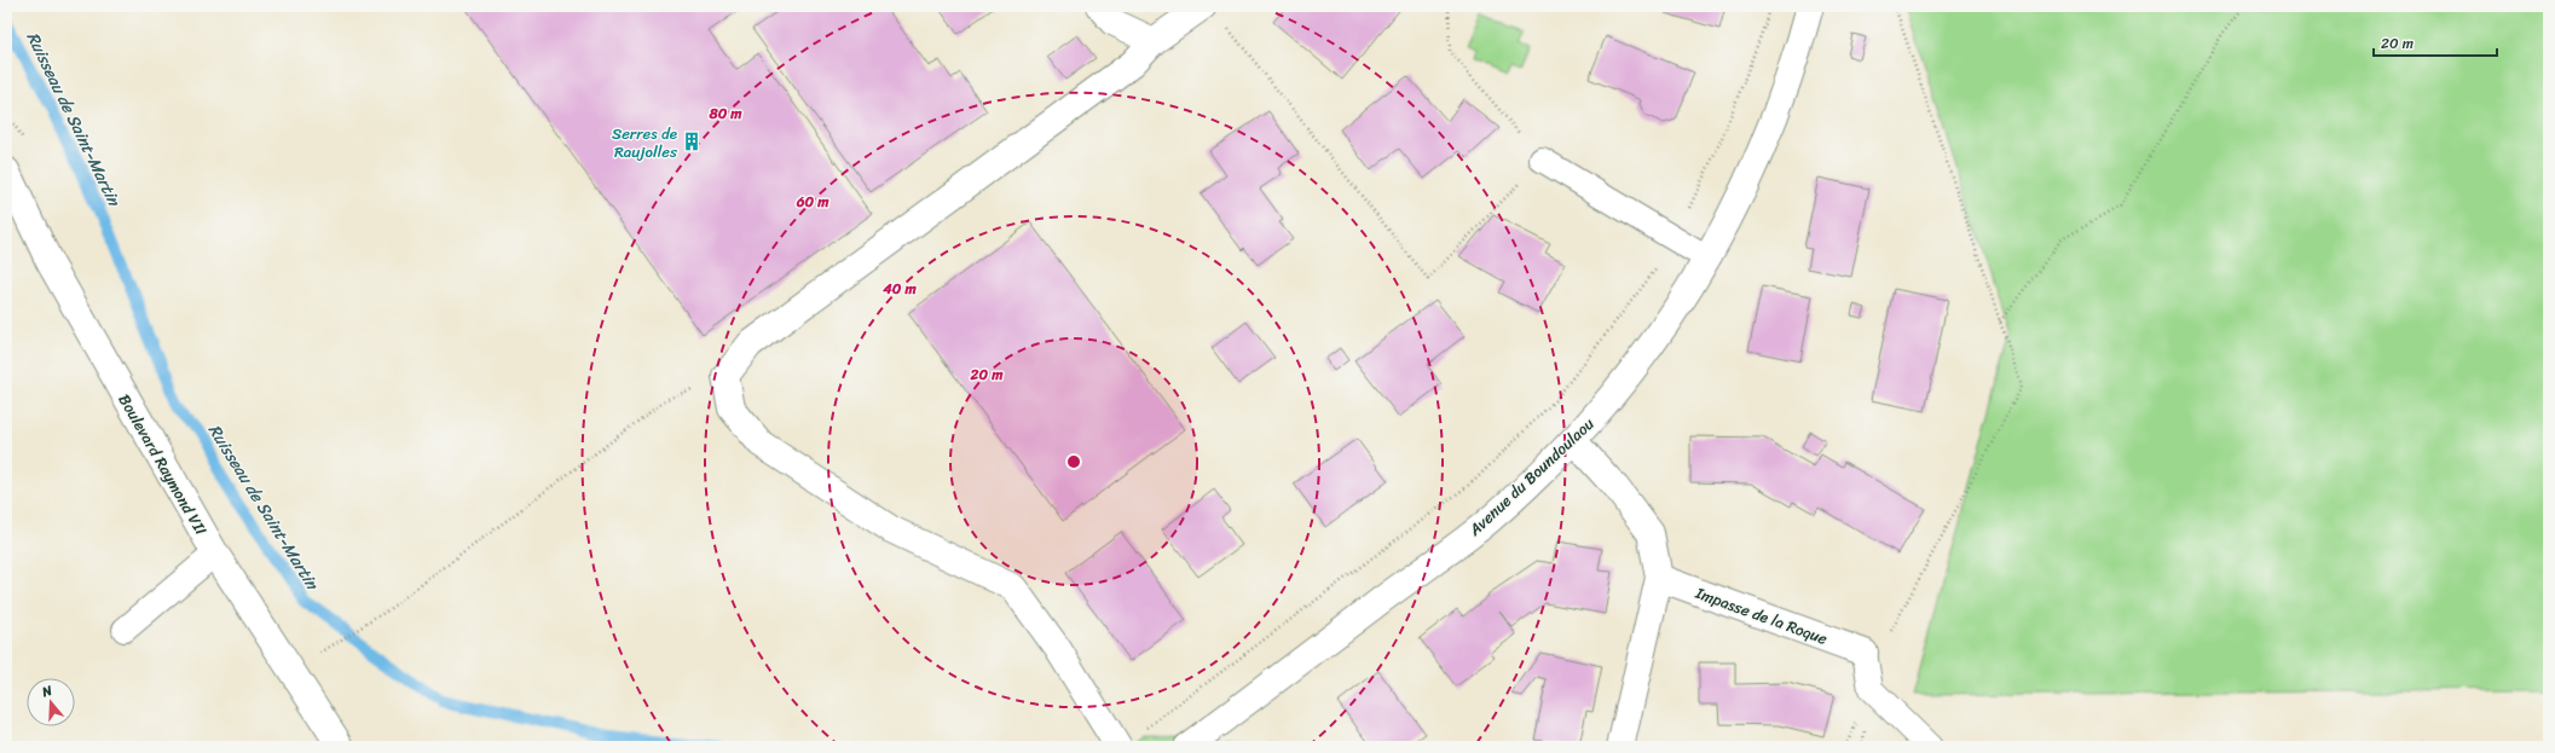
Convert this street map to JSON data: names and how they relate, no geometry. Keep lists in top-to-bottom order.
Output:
{
  "streets": {
    "street": ["Boulevard Raymond VII", "Avenue du Boundoulaou", "Impasse de la Roque"]
  },
  "water": ["Ruisseau de Saint-Martin"],
  "places": {
    "building": ["Serres de Raujolles"]
  },
  "scale_bar": "20 m",
  "north": "top",
  "rings": [
    "80 m",
    "60 m",
    "40 m",
    "20 m"
  ]
}
